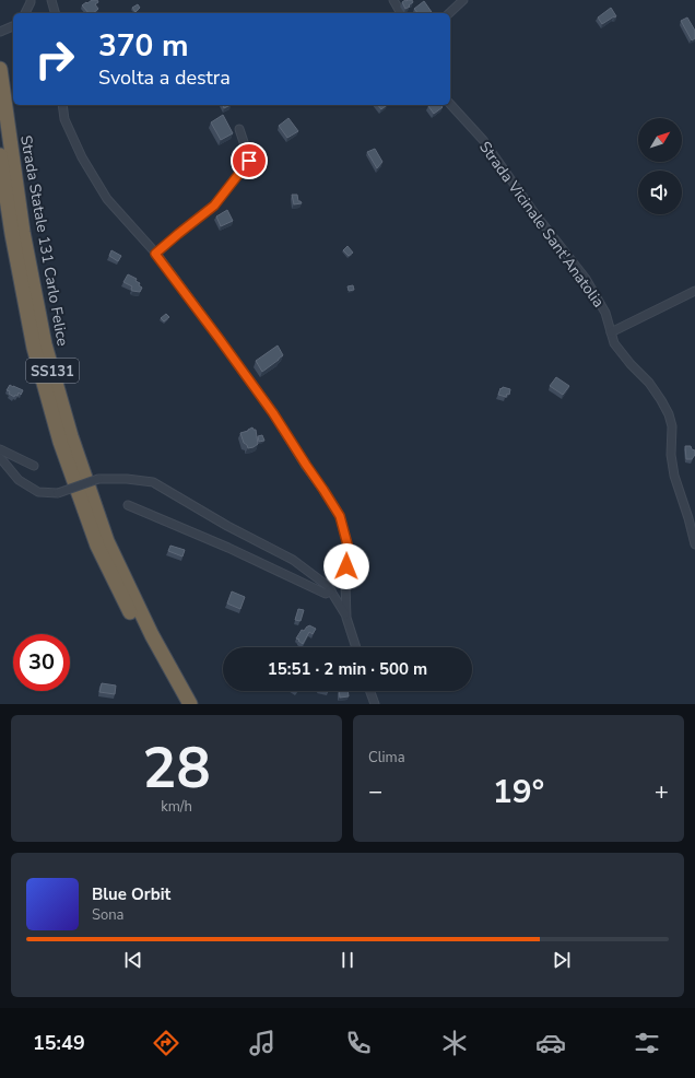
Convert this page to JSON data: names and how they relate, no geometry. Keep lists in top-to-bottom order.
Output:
{
  "streets": {
    "highway": ["Strada Statale 131 Carlo Felice", "SS131"],
    "street": ["Strada Vicinale Sant'Anatolia"]
  },
  "north": "top right",
  "page": {
    "turn": ["370 m", "Svolta a destra"],
    "limit": "30",
    "trip": "15:51 · 2 min · 500 m",
    "tile": [
      ["28", "km/h"],
      "Clima"
    ],
    "heat": ["−", "19°", "+"],
    "song": ["Blue Orbit", "Sona"],
    "tabs": "15:49"
  }
}
